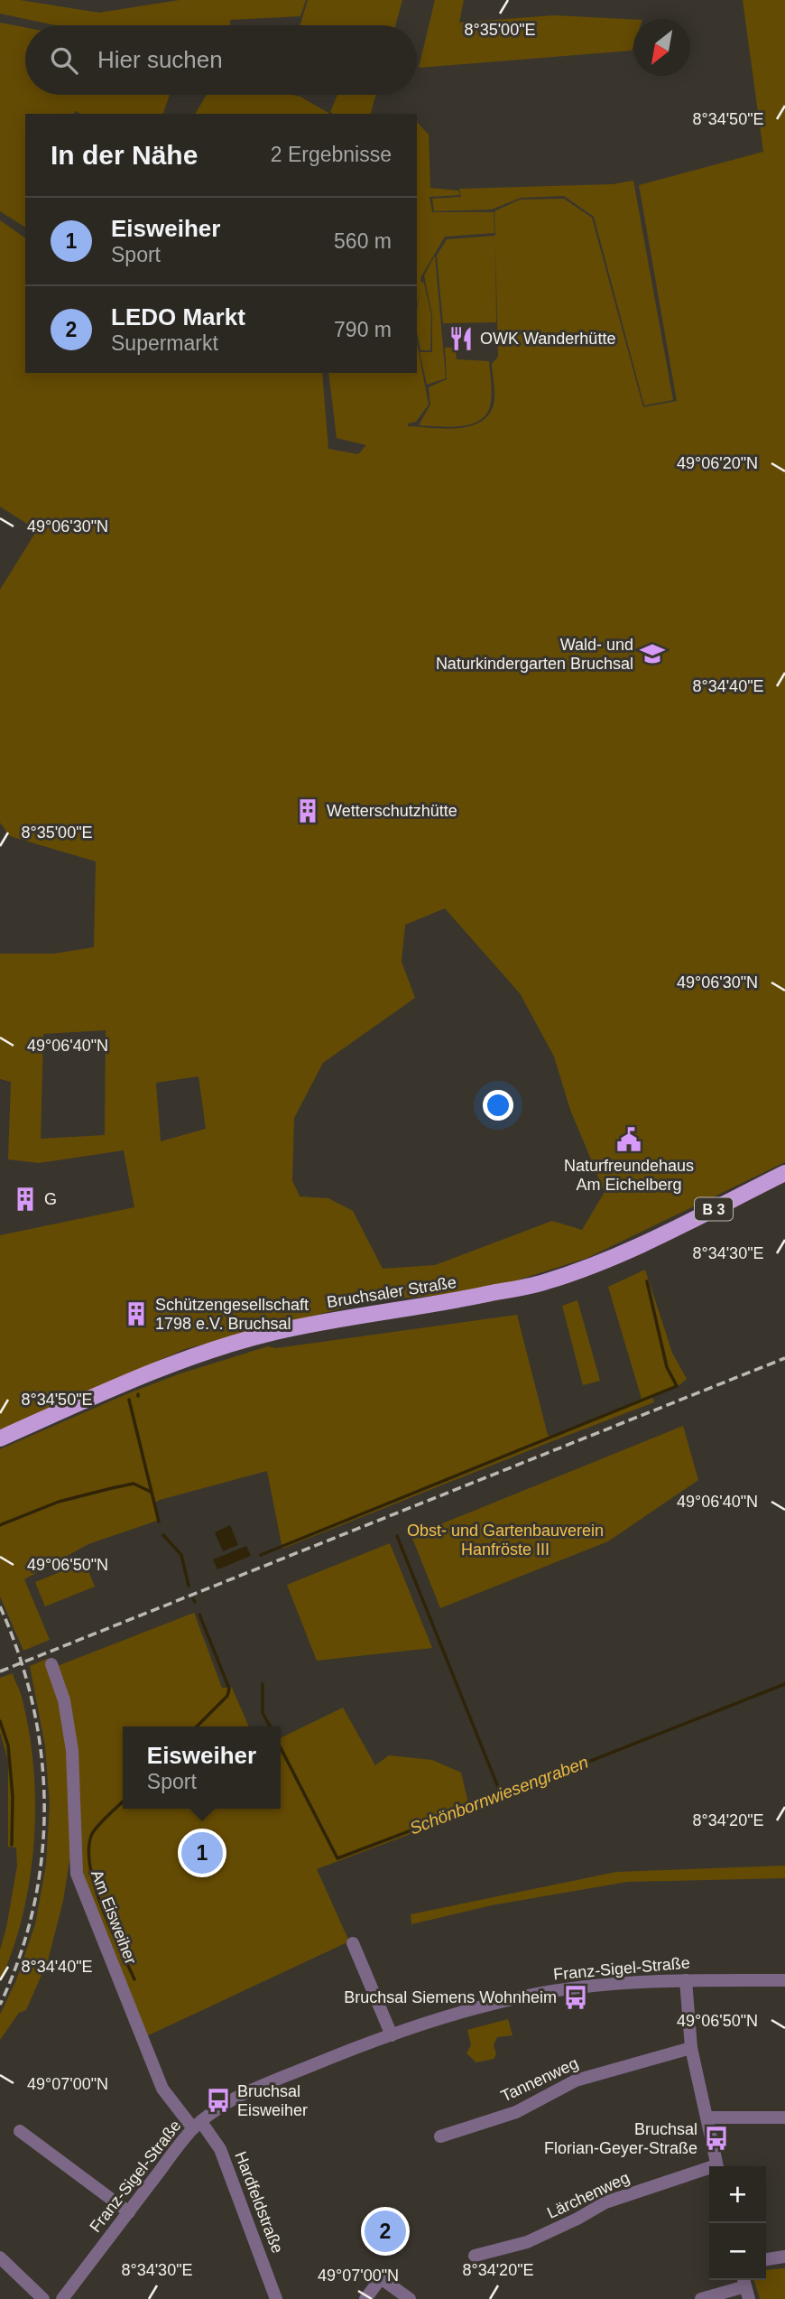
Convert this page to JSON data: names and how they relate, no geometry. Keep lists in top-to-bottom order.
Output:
{
  "streets": {
    "main road": ["B 3", "Bruchsaler Straße"],
    "street": [
      "Am Eisweiher",
      "Franz-Sigel-Straße",
      "Tannenweg",
      "Lärchenweg",
      "Hardfeldstraße"
    ]
  },
  "crossings": [
    ["Am Eisweiher", "Franz-Sigel-Straße"],
    ["Am Eisweiher", "Hardfeldstraße"],
    ["Franz-Sigel-Straße", "Hardfeldstraße"]
  ],
  "water": ["Schönbornwiesengraben"],
  "parks": ["Obst- und Gartenbauverein Hanfröste III"],
  "places": {
    "restaurant": ["OWK Wanderhütte"],
    "school or university": ["Wald- und Naturkindergarten Bruchsal"],
    "building": ["Wetterschutzhütte", "G", "Schützengesellschaft 1798 e.V. Bruchsal"],
    "public building": ["Naturfreundehaus Am Eichelberg"],
    "bus stop": ["Bruchsal Siemens Wohnheim", "Bruchsal Eisweiher", "Bruchsal Florian-Geyer-Straße"]
  },
  "north": "bottom left",
  "page": {
    "search": "Hier suchen",
    "heading": ["In der Nähe", "2 Ergebnisse"],
    "list": [
      {
        "mark": "1",
        "name": "Eisweiher",
        "note": "Sport",
        "value": "560 m"
      },
      {
        "mark": "2",
        "name": "LEDO Markt",
        "note": "Supermarkt",
        "value": "790 m"
      }
    ],
    "popup": ["Eisweiher", "Sport"],
    "pins": ["1", "2"],
    "map_buttons": ["+", "−"]
  },
  "coordinates": [
    "8°35'00\"E",
    "8°34'50\"E",
    "49°06'20\"N",
    "49°06'30\"N",
    "8°34'40\"E",
    "49°06'40\"N",
    "8°34'30\"E",
    "49°06'50\"N",
    "8°34'20\"E",
    "49°07'00\"N"
  ]
}
